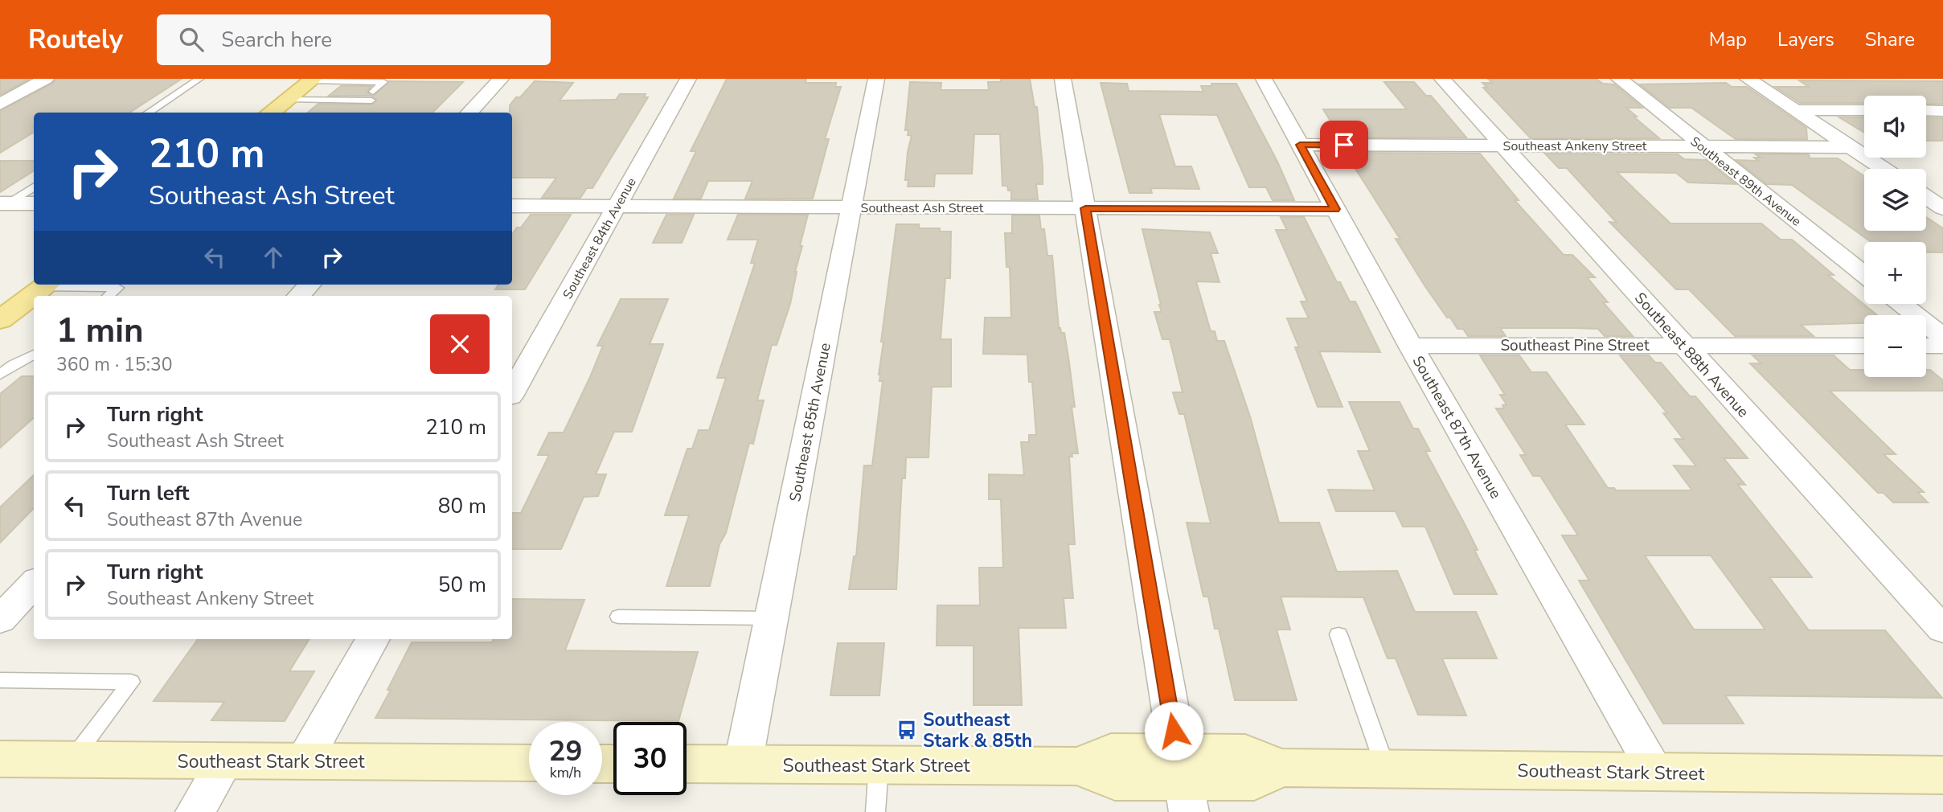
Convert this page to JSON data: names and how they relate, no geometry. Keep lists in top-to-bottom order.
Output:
{
  "streets": {
    "main road": ["Southeast Stark Street"],
    "street": [
      "Southeast Ankeny Street",
      "Southeast 89th Avenue",
      "Southeast Ash Street",
      "Southeast 84th Avenue",
      "Southeast Pine Street",
      "Southeast 88th Avenue",
      "Southeast 85th Avenue",
      "Southeast 87th Avenue"
    ]
  },
  "crossings": [
    ["Southeast Ankeny Street", "Southeast 89th Avenue"],
    ["Southeast Ankeny Street", "Southeast 88th Avenue"],
    ["Southeast Ankeny Street", "Southeast 87th Avenue"],
    ["Southeast Ash Street", "Southeast 84th Avenue"],
    ["Southeast Ash Street", "Southeast 85th Avenue"],
    ["Southeast Ash Street", "Southeast 87th Avenue"],
    ["Southeast Pine Street", "Southeast 88th Avenue"],
    ["Southeast Pine Street", "Southeast 87th Avenue"],
    ["Southeast 85th Avenue", "Southeast Stark Street"],
    ["Southeast 87th Avenue", "Southeast Stark Street"]
  ],
  "places": {
    "bus stop": ["Southeast Stark & 85th"]
  },
  "page": {
    "header": "Routely",
    "search": "Search here",
    "nav": ["Map", "Layers", "Share"],
    "map_buttons": ["+", "−"],
    "turn": ["210 m", "Southeast Ash Street"],
    "heading": ["1 min", "360 m · 15:30"],
    "list": [
      {
        "name": "Turn right",
        "note": "Southeast Ash Street",
        "value": "210 m"
      },
      {
        "name": "Turn left",
        "note": "Southeast 87th Avenue",
        "value": "80 m"
      },
      {
        "name": "Turn right",
        "note": "Southeast Ankeny Street",
        "value": "50 m"
      }
    ],
    "speed": "29 km/h",
    "limit": "30"
  }
}
